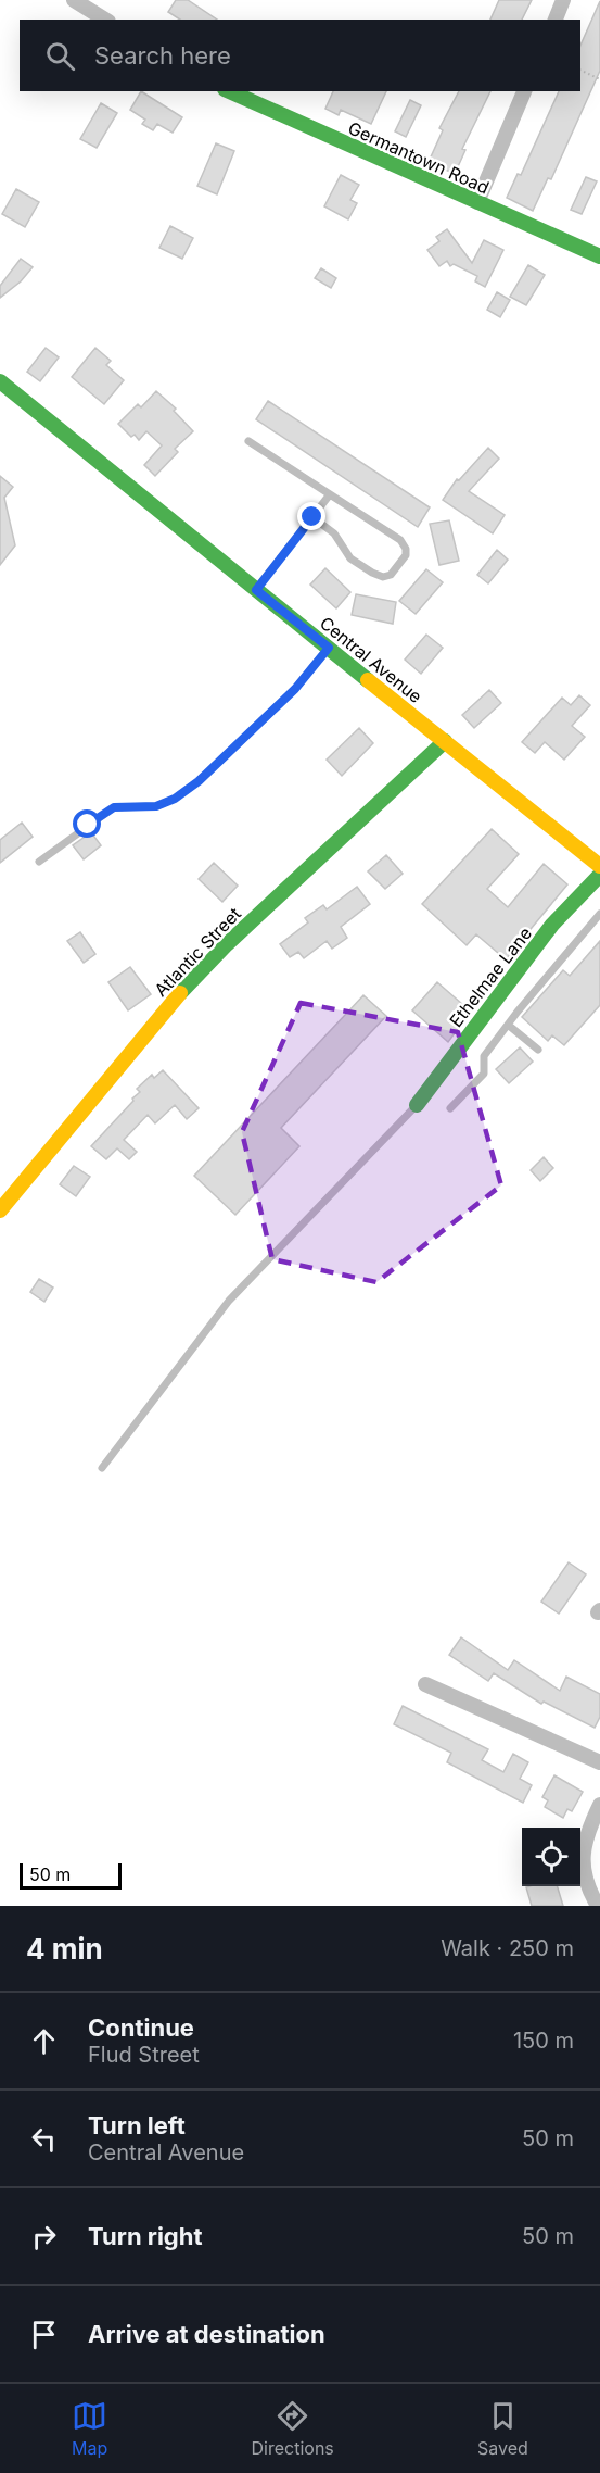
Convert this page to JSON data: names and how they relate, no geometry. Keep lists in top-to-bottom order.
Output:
{
  "streets": {
    "street": [
      "Germantown Road",
      "Central Avenue",
      "Atlantic Street",
      "Ethelmae Lane"
    ]
  },
  "crossings": [
    ["Central Avenue", "Atlantic Street"]
  ],
  "scale_bar": "50 m",
  "page": {
    "search": "Search here",
    "scale": "50 m",
    "heading": ["4 min", "Walk · 250 m"],
    "list": [
      ["Continue", "Flud Street", "150 m"],
      ["Turn left", "Central Avenue", "50 m"],
      ["Turn right", "50 m"],
      "Arrive at destination"
    ],
    "nav": ["Map", "Directions", "Saved"]
  }
}
